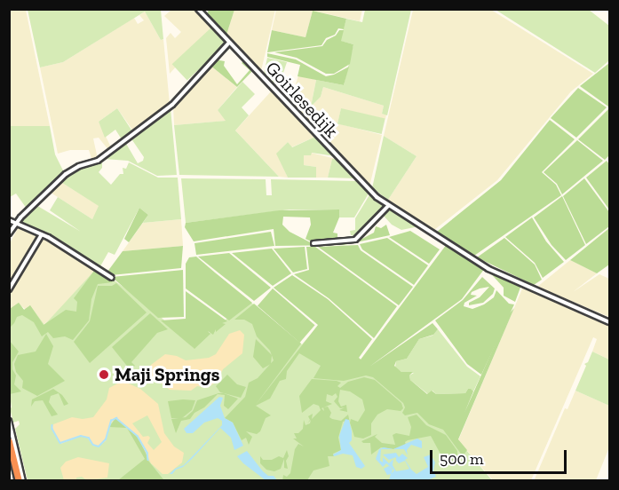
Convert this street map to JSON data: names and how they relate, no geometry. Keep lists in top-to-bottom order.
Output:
{
  "streets": {
    "street": ["Goirlesedijk"]
  },
  "places": ["Maji Springs"],
  "scale_bar": "500 m"
}
